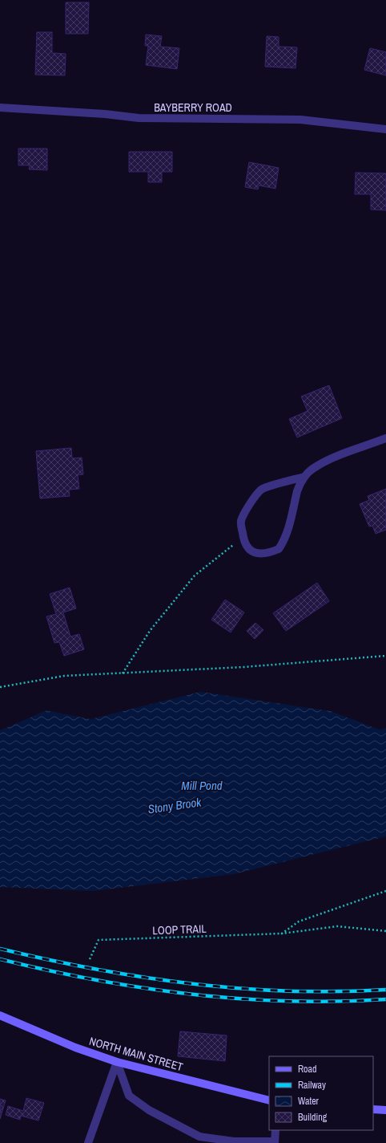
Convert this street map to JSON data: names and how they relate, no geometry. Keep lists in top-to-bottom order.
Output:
{
  "streets": {
    "main road": ["NORTH MAIN STREET"],
    "street": ["BAYBERRY ROAD"],
    "path": ["LOOP TRAIL"]
  },
  "water": ["Mill Pond", "Stony Brook"],
  "legend": [
    "Road",
    "Railway",
    "Water",
    "Building"
  ]
}
